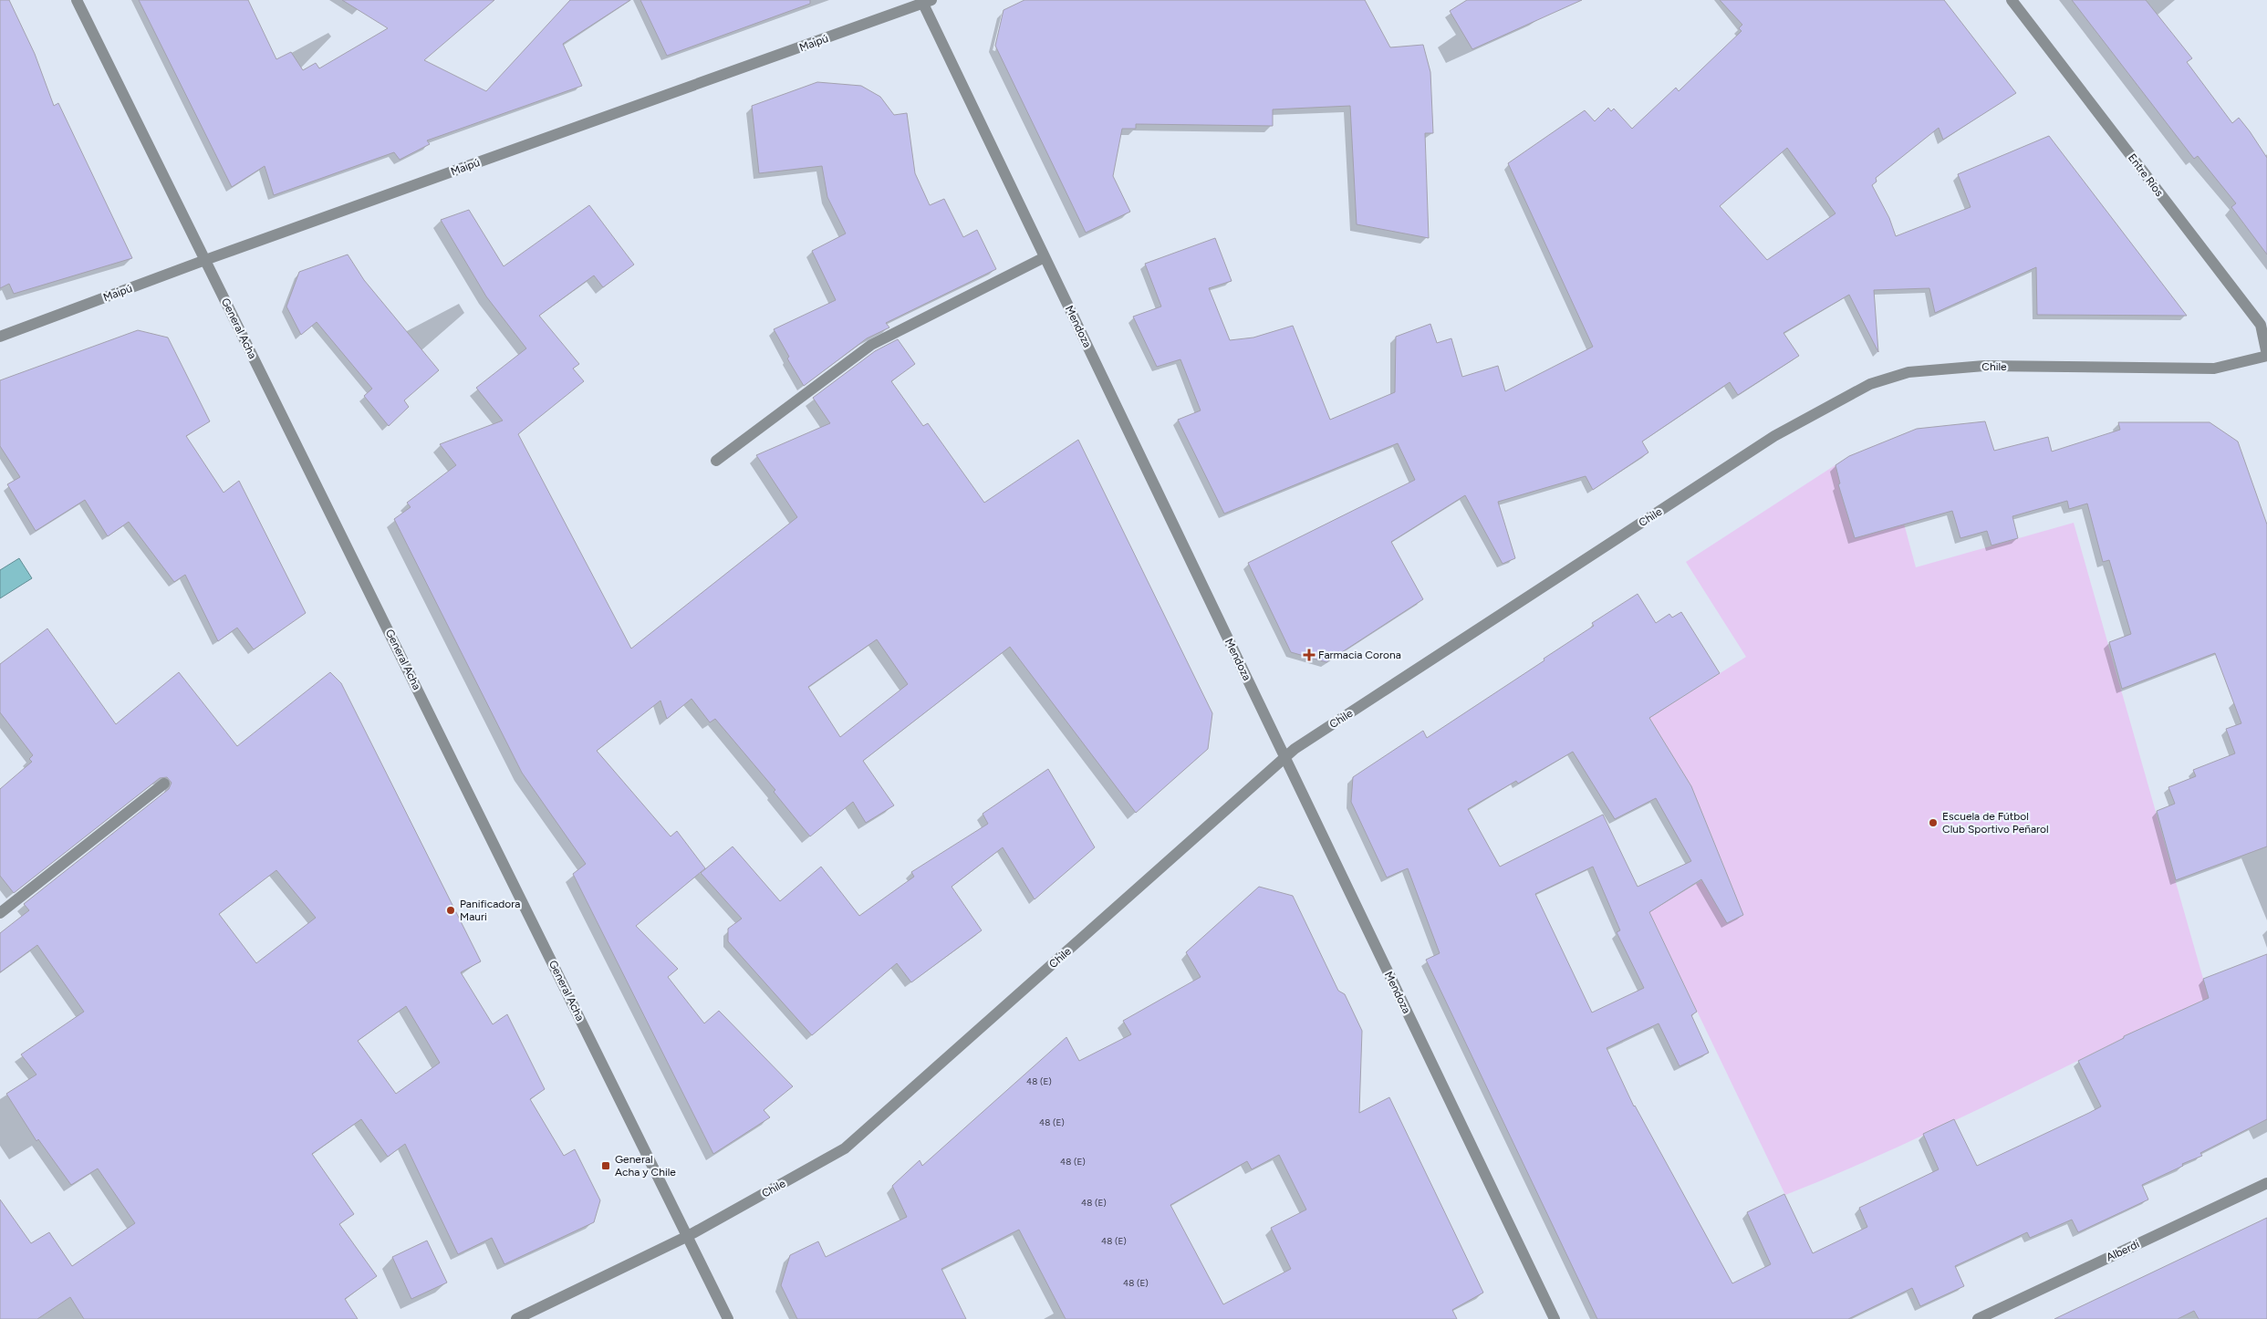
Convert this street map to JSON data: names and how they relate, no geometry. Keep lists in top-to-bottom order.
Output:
{
  "streets": {
    "street": [
      "Maipú",
      "Entre Ríos",
      "Mendoza",
      "General Acha",
      "Chile",
      "Alberdi"
    ]
  },
  "crossings": [
    ["Maipú", "Mendoza"],
    ["Maipú", "General Acha"],
    ["Entre Ríos", "Chile"],
    ["Mendoza", "Chile"],
    ["General Acha", "Chile"]
  ],
  "places": {
    "health": ["Farmacia Corona"],
    "other": ["Escuela de Fútbol Club Sportivo Peñarol", "Panificadora Mauri"],
    "transit": ["General Acha y Chile"]
  },
  "house_numbers": [
    "48 (E)",
    "48 (E)",
    "48 (E)",
    "48 (E)",
    "48 (E)",
    "48 (E)"
  ]
}
